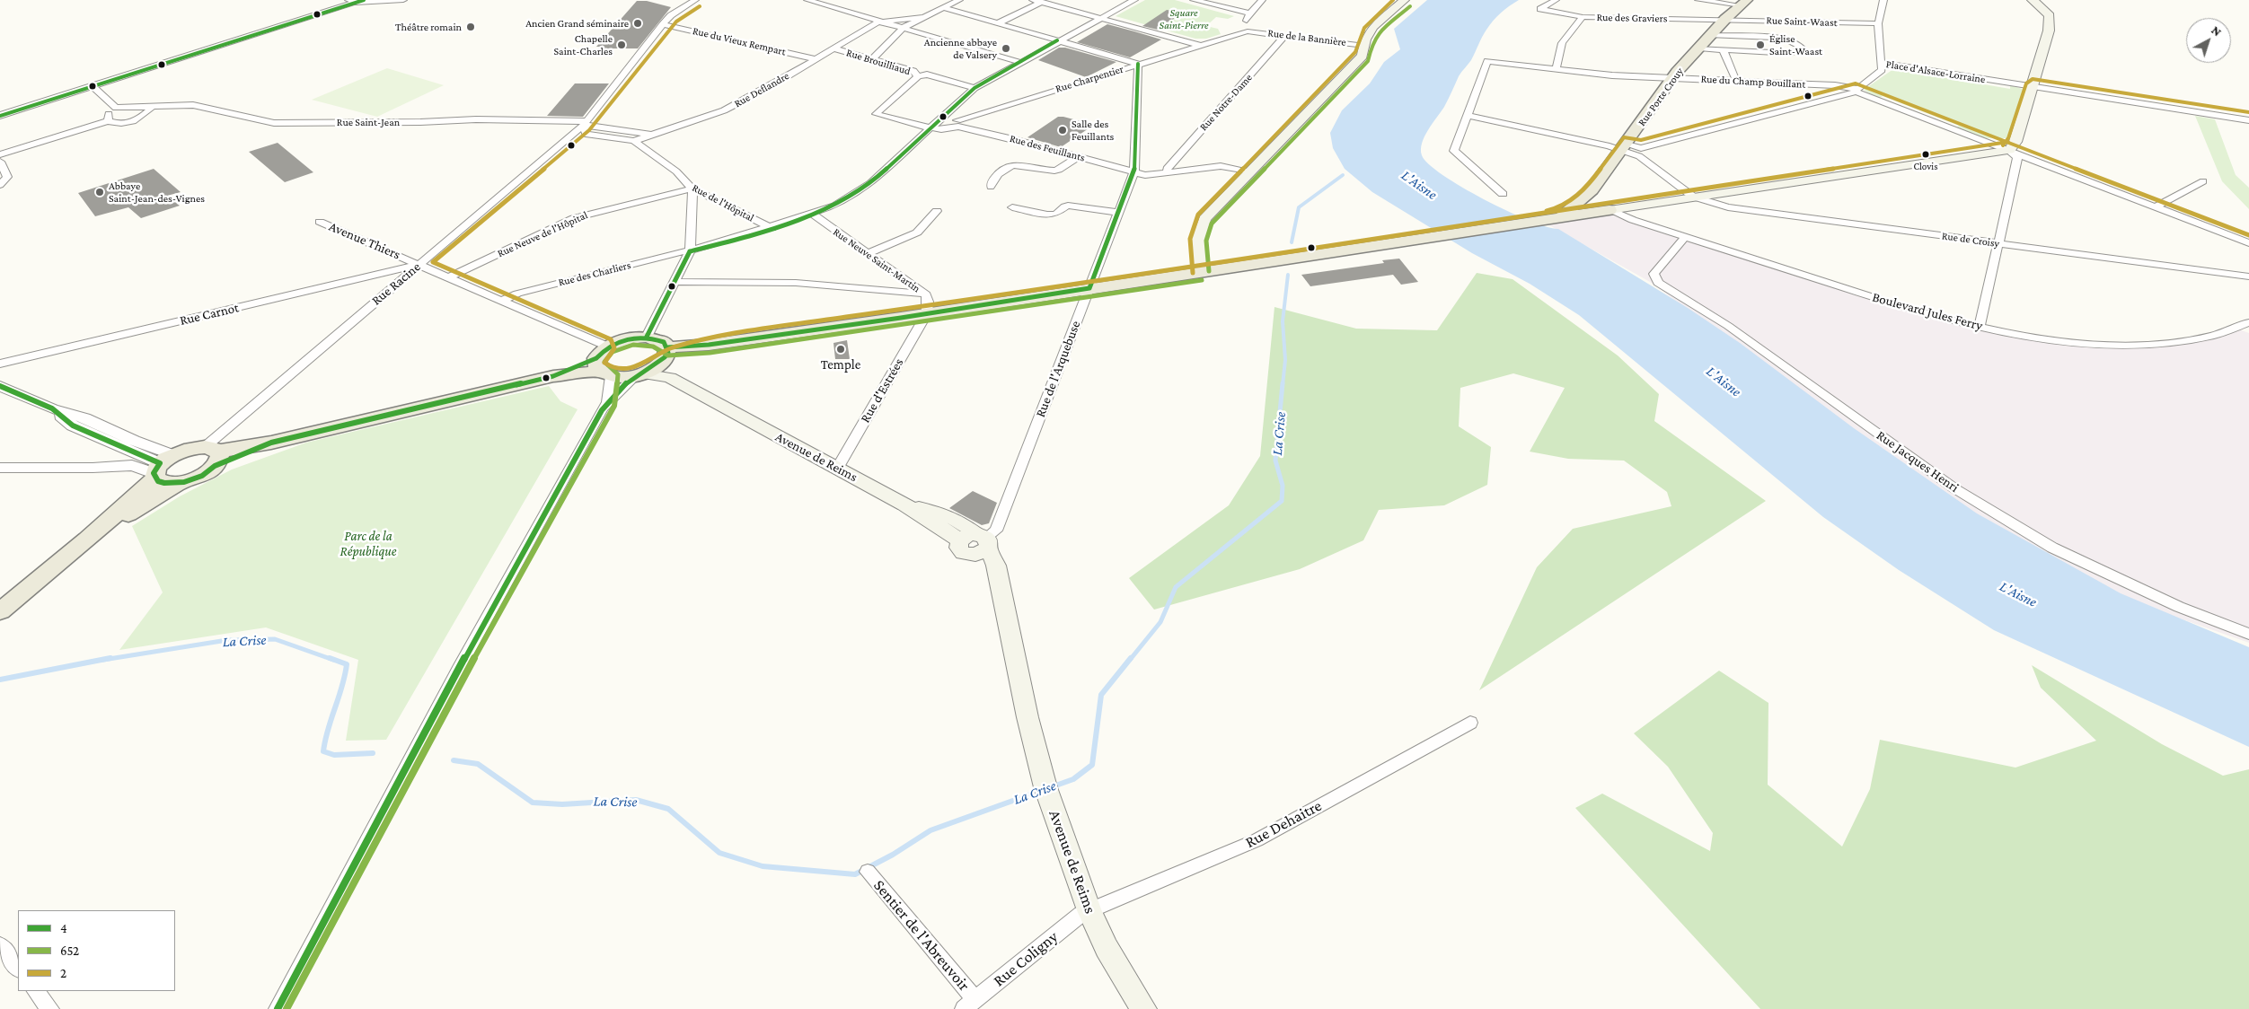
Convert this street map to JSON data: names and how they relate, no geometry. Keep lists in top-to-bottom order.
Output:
{
  "streets": {
    "main road": ["Rue Porte Crouy", "Avenue de Reims"],
    "street": [
      "Rue des Graviers",
      "Rue Saint-Waast",
      "Rue de la Bannière",
      "Rue du Vieux Rempart",
      "Rue Brouilliaud",
      "Place d'Alsace-Lorraine",
      "Rue Charpentier",
      "Rue du Champ Bouillant",
      "Rue Deflandre",
      "Rue Notre-Dame",
      "Rue Saint-Jean",
      "Rue des Feuillants",
      "Rue de l'Hôpital",
      "Rue Neuve de l'Hôpital",
      "Rue de Croisy",
      "Avenue Thiers",
      "Rue Neuve Saint-Martin",
      "Rue des Charliers",
      "Rue Racine",
      "Boulevard Jules Ferry",
      "Rue Carnot",
      "Rue de l'Arquebuse",
      "Rue d'Estrées",
      "Rue Jacques Henri",
      "Rue Dehaitre",
      "Sentier de l'Abreuvoir",
      "Rue Coligny"
    ]
  },
  "crossings": [
    ["Rue des Graviers", "Rue Saint-Waast"],
    ["Rue des Graviers", "Rue Porte Crouy"],
    ["Rue Saint-Waast", "Rue Porte Crouy"],
    ["Rue de la Bannière", "Rue Charpentier"],
    ["Rue de la Bannière", "Rue Notre-Dame"],
    ["Rue du Vieux Rempart", "Rue Deflandre"],
    ["Rue Brouilliaud", "Rue Deflandre"],
    ["Rue Brouilliaud", "Rue des Charliers"],
    ["Place d'Alsace-Lorraine", "Rue du Champ Bouillant"],
    ["Rue Charpentier", "Rue des Feuillants"],
    ["Rue Charpentier", "Rue de l'Arquebuse"],
    ["Rue du Champ Bouillant", "Rue Porte Crouy"],
    ["Rue Deflandre", "Rue de l'Hôpital"],
    ["Rue Notre-Dame", "Rue des Feuillants"],
    ["Rue Saint-Jean", "Rue Racine"],
    ["Rue des Feuillants", "Rue de l'Arquebuse"],
    ["Rue de l'Hôpital", "Rue Neuve de l'Hôpital"],
    ["Rue de l'Hôpital", "Rue des Charliers"],
    ["Rue Neuve de l'Hôpital", "Avenue Thiers"],
    ["Avenue Thiers", "Rue des Charliers"],
    ["Avenue Thiers", "Rue Racine"],
    ["Avenue Thiers", "Rue Carnot"],
    ["Rue Neuve Saint-Martin", "Rue des Charliers"],
    ["Rue Neuve Saint-Martin", "Rue d'Estrées"],
    ["Rue Racine", "Rue Carnot"],
    ["Boulevard Jules Ferry", "Rue Jacques Henri"],
    ["Rue de l'Arquebuse", "Avenue de Reims"],
    ["Rue d'Estrées", "Avenue de Reims"],
    ["Avenue de Reims", "Rue Dehaitre"],
    ["Avenue de Reims", "Rue Coligny"],
    ["Rue Dehaitre", "Rue Coligny"],
    ["Sentier de l'Abreuvoir", "Rue Coligny"]
  ],
  "water": ["L'Aisne", "La Crise"],
  "parks": ["Square Saint-Pierre", "Parc de la République"],
  "places": [
    "Ancien Grand séminaire",
    "Théâtre romain",
    "Chapelle Saint-Charles",
    "Église Saint-Waast",
    "Ancienne abbaye de Valsery",
    "Salle des Feuillants",
    "Clovis",
    "Abbaye Saint-Jean-des-Vignes",
    "Temple"
  ],
  "lines": ["transit line 4", "transit line 2", "transit line 652"],
  "legend": ["4", "652", "2"],
  "north": "top right"
}
